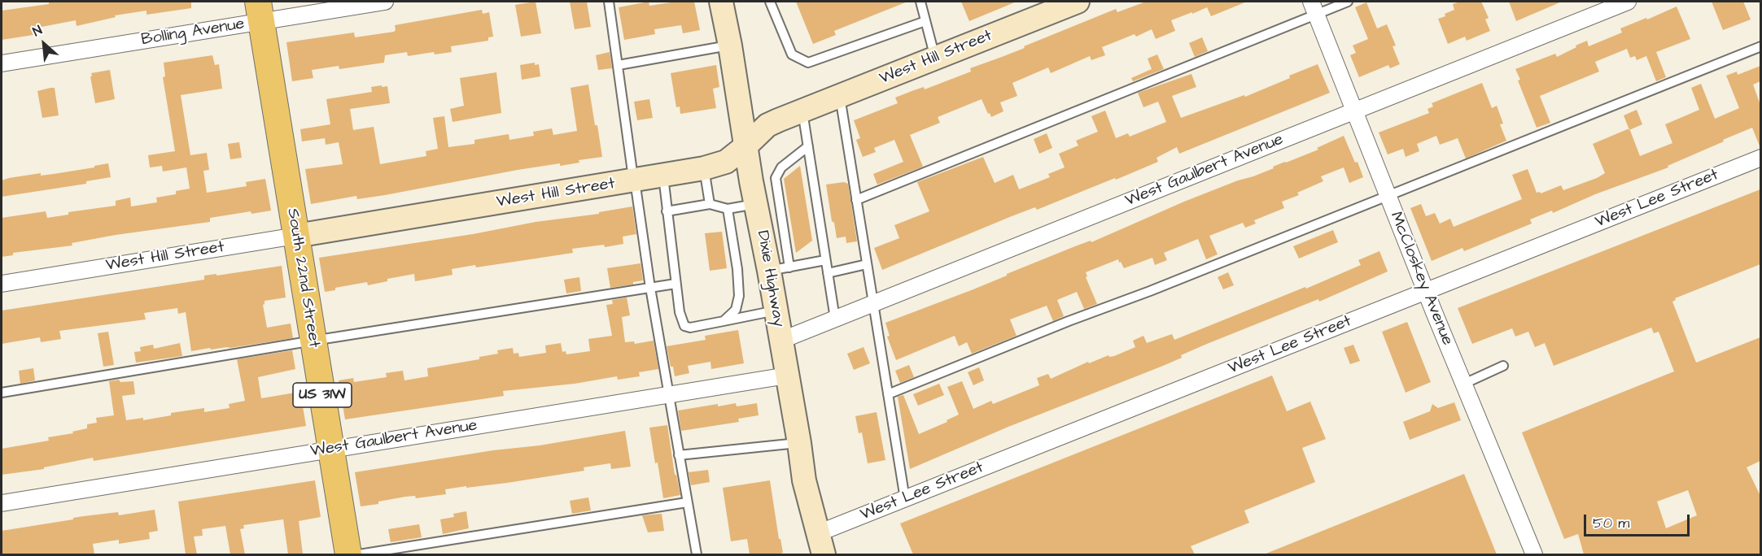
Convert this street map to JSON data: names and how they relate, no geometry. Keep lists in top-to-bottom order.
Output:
{
  "streets": {
    "main road": ["South 22nd Street", "US 31W"],
    "street": [
      "Bolling Avenue",
      "West Hill Street",
      "West Gaulbert Avenue",
      "West Lee Street",
      "Dixie Highway",
      "McCloskey Avenue"
    ]
  },
  "crossings": [
    ["Bolling Avenue", "South 22nd Street"],
    ["West Hill Street", "South 22nd Street"],
    ["West Hill Street", "Dixie Highway"],
    ["West Gaulbert Avenue", "South 22nd Street"],
    ["West Gaulbert Avenue", "Dixie Highway"],
    ["West Gaulbert Avenue", "McCloskey Avenue"],
    ["West Lee Street", "Dixie Highway"],
    ["West Lee Street", "McCloskey Avenue"]
  ],
  "scale_bar": "50 m",
  "north": "top left"
}
